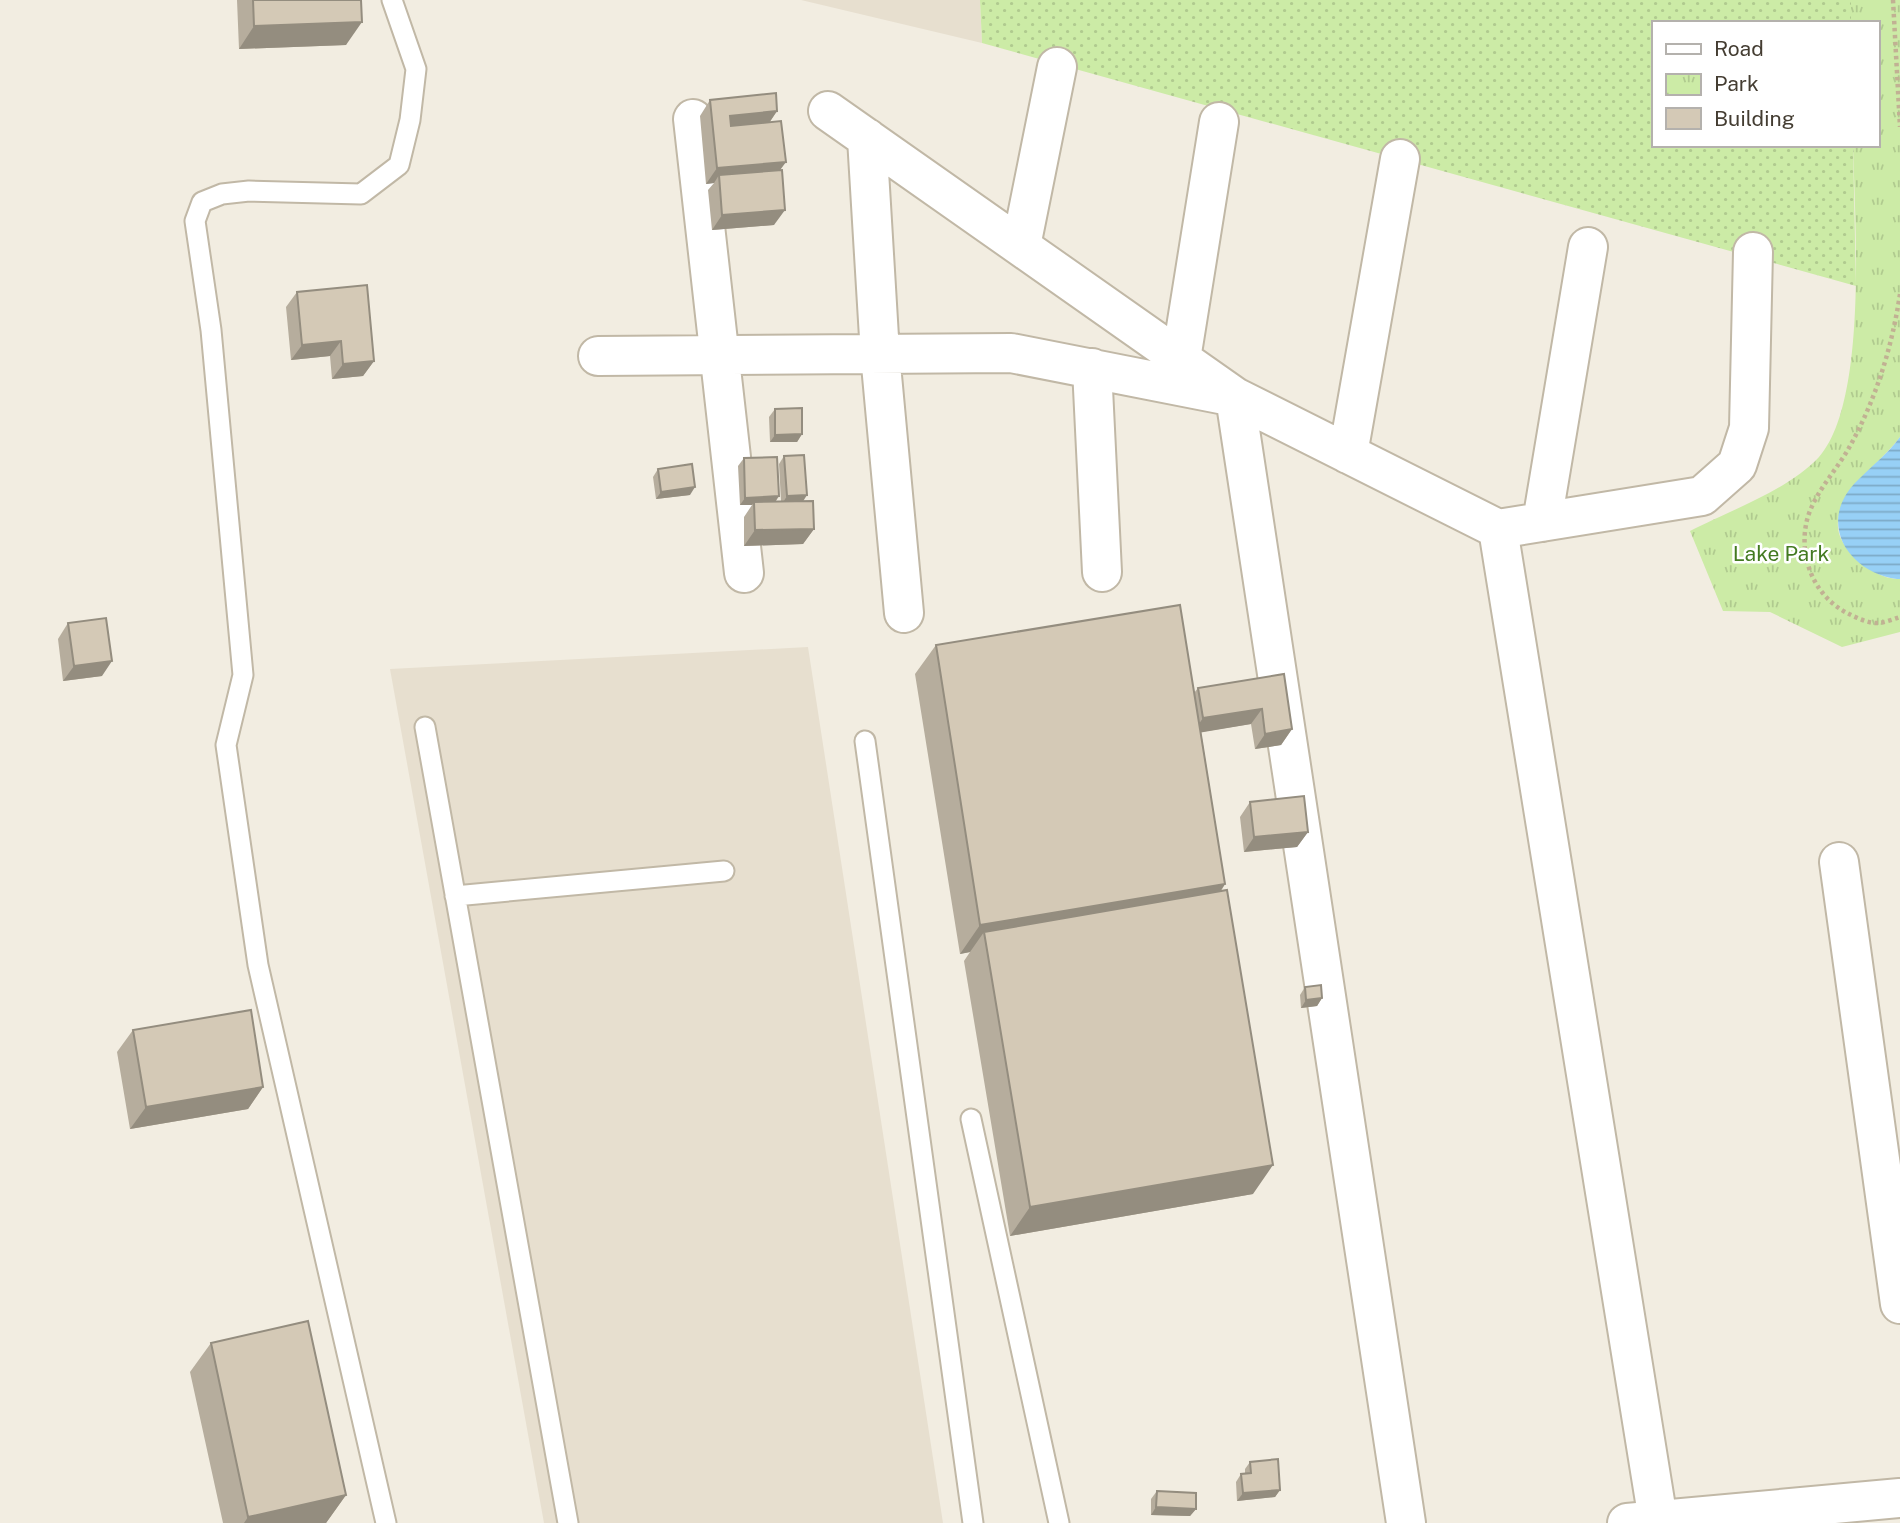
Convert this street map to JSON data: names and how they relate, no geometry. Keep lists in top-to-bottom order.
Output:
{
  "parks": ["Lake Park"],
  "legend": ["Road", "Park", "Building"]
}
